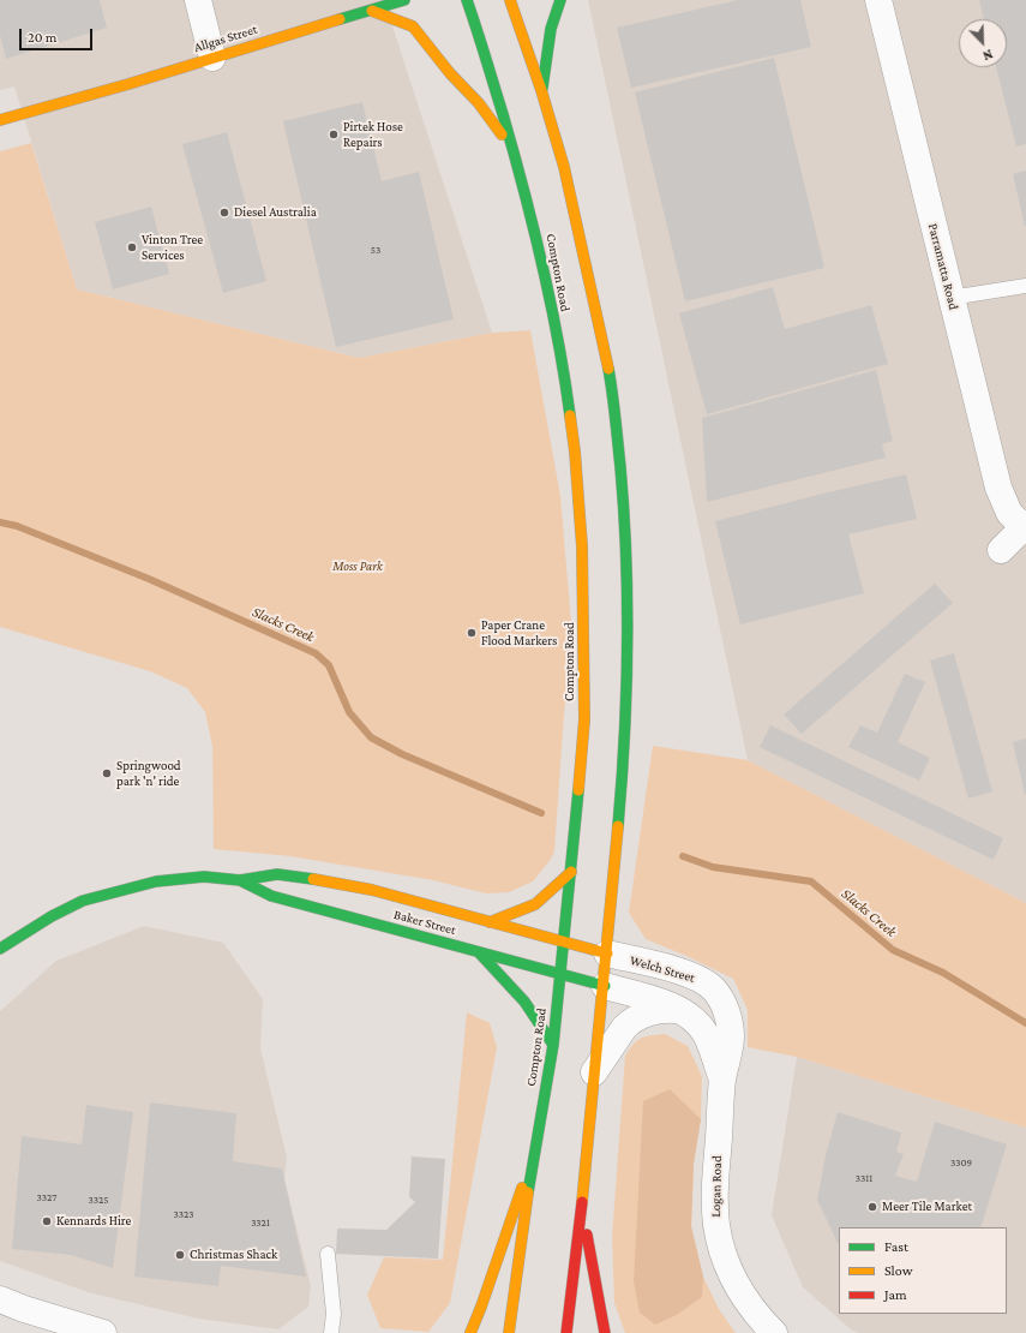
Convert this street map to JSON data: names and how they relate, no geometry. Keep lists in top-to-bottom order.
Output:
{
  "streets": {
    "main road": ["Allgas Street", "Compton Road", "Baker Street"],
    "street": ["Parramatta Road", "Welch Street", "Logan Road"]
  },
  "crossings": [
    ["Compton Road", "Baker Street"],
    ["Baker Street", "Welch Street"],
    ["Welch Street", "Logan Road"]
  ],
  "water": ["Slacks Creek"],
  "parks": ["Moss Park"],
  "places": [
    "Pirtek Hose Repairs",
    "Diesel Australia",
    "Vinton Tree Services",
    "Paper Crane Flood Markers",
    "Springwood park 'n' ride",
    "Meer Tile Market",
    "Kennards Hire",
    "Christmas Shack"
  ],
  "house_numbers": [
    "53",
    "3309",
    "3311",
    "3327",
    "3325",
    "3323",
    "3321"
  ],
  "legend": ["Fast", "Slow", "Jam"],
  "scale_bar": "20 m",
  "north": "bottom right"
}
